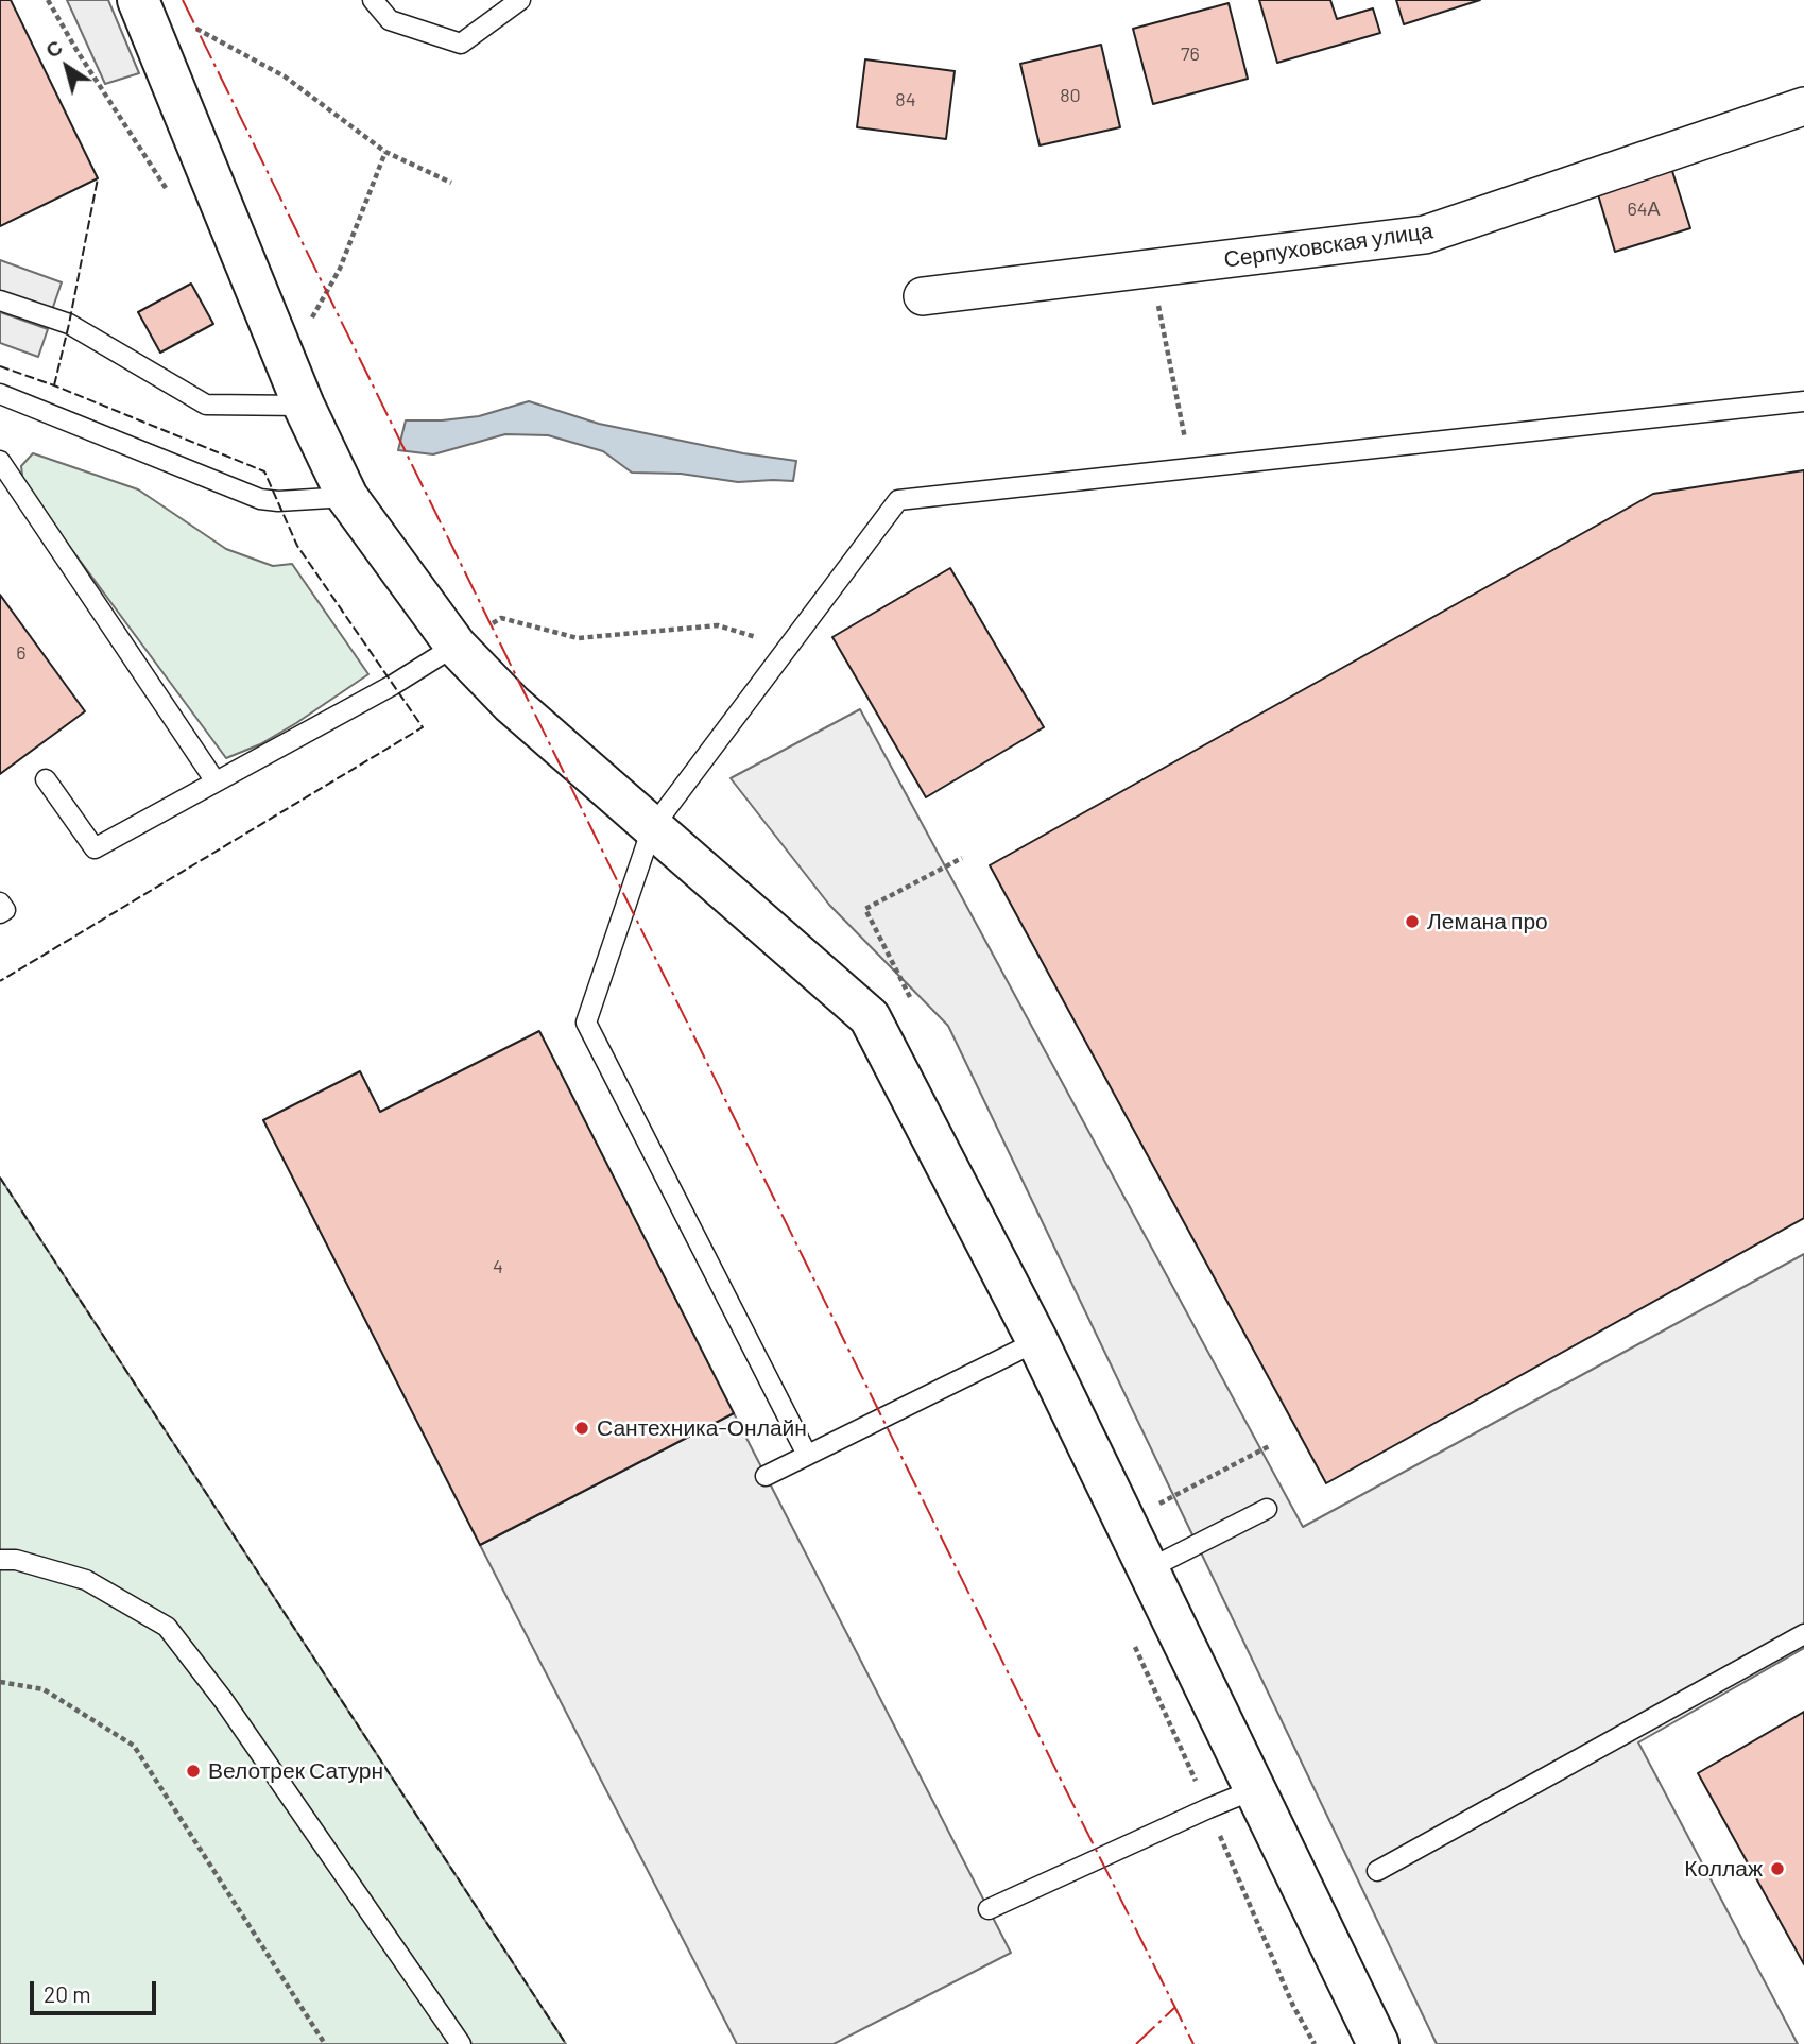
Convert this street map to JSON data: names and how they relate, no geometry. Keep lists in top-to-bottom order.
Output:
{
  "streets": {
    "street": ["Серпуховская улица"]
  },
  "places": [
    "Лемана про",
    "Сантехника-Онлайн",
    "Велотрек Сатурн",
    "Коллаж"
  ],
  "house_numbers": [
    "76",
    "80",
    "84",
    "64А",
    "6",
    "4"
  ],
  "scale_bar": "20 m",
  "north": "top left"
}
